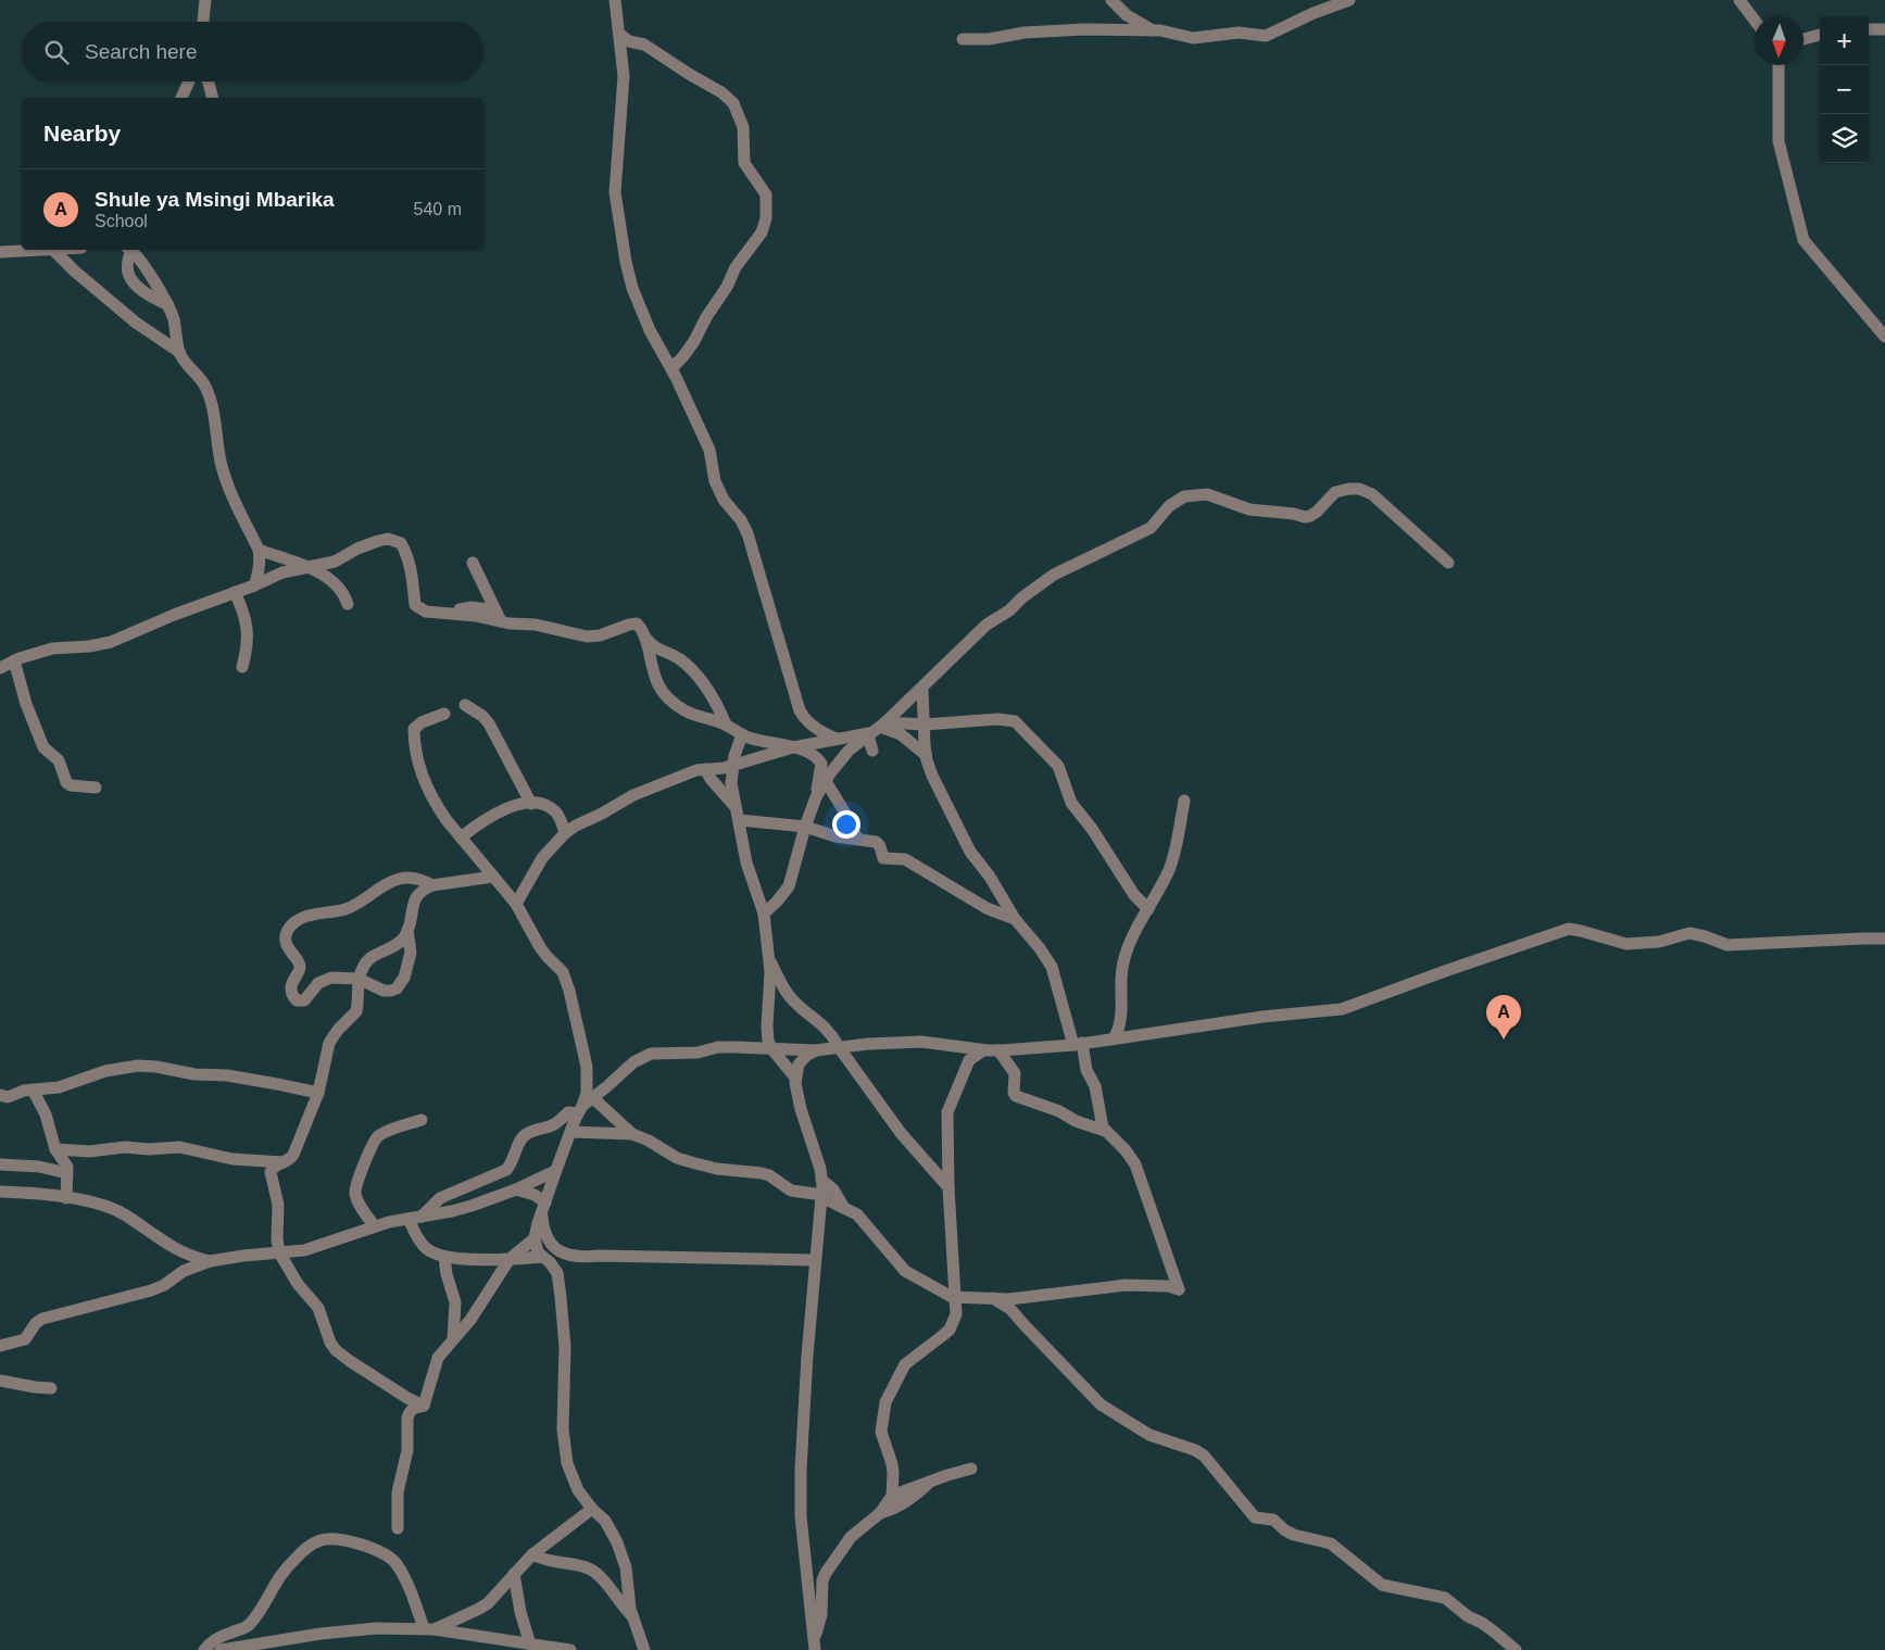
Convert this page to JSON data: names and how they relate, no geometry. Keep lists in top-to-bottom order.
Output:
{
  "north": "bottom",
  "page": {
    "map_buttons": ["+", "−"],
    "search": "Search here",
    "heading": "Nearby",
    "list": [
      {
        "mark": "A",
        "name": "Shule ya Msingi Mbarika",
        "note": "School",
        "value": "540 m"
      }
    ],
    "pins": "A"
  }
}
